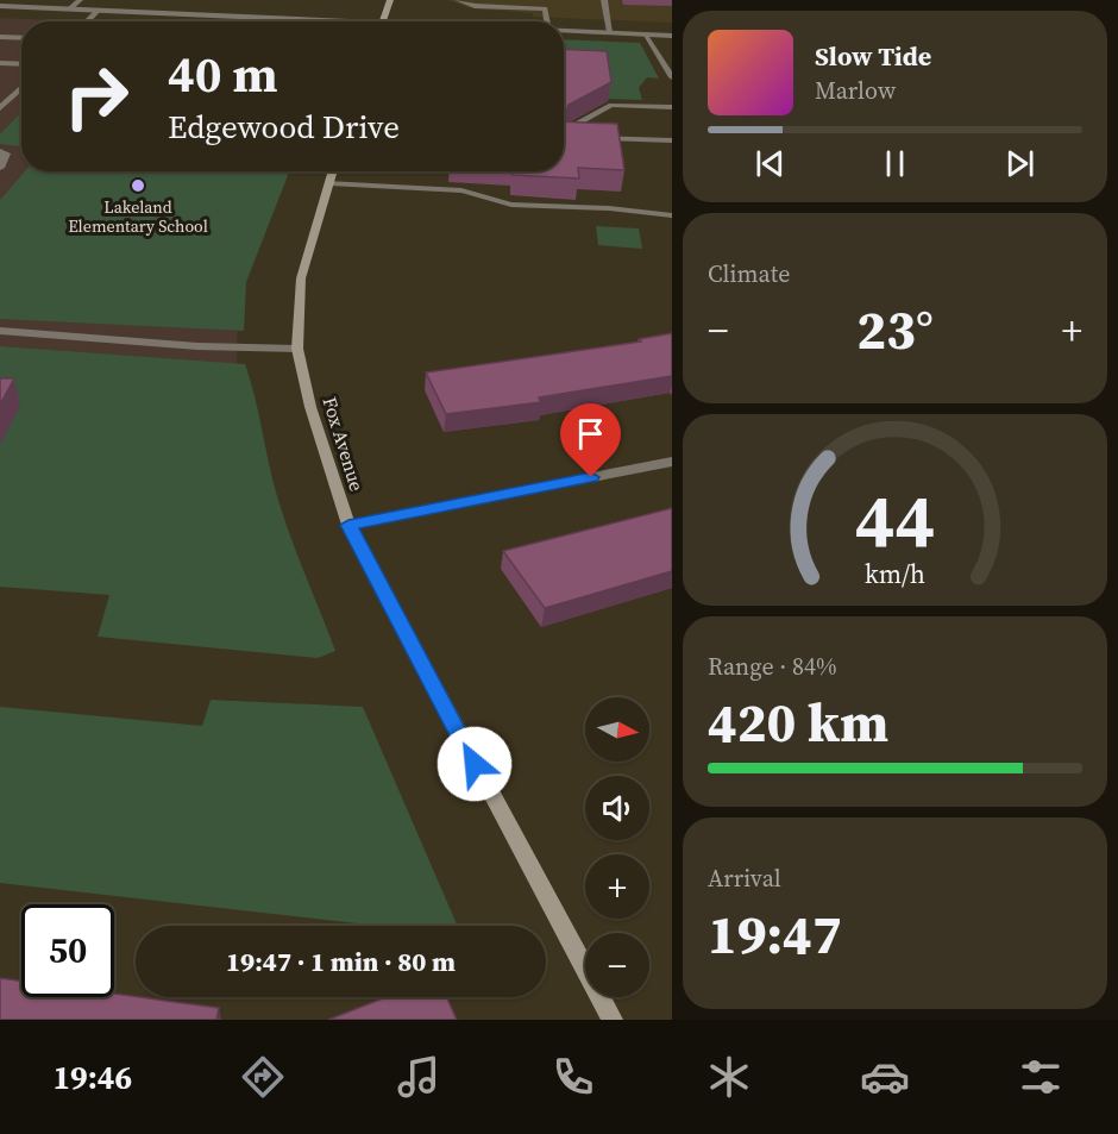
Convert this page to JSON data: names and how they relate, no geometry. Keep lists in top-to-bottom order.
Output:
{
  "streets": {
    "main road": ["Fox Avenue"]
  },
  "places": ["Lakeland Elementary School"],
  "north": "right",
  "page": {
    "turn": ["40 m", "Edgewood Drive"],
    "song": ["Slow Tide", "Marlow"],
    "tile": [
      "Climate",
      ["Range · 84%", "420 km"],
      ["Arrival", "19:47"]
    ],
    "heat": ["−", "23°", "+"],
    "map_buttons": ["+", "−"],
    "limit": "50",
    "trip": "19:47 · 1 min · 80 m",
    "tabs": "19:46",
    "gauge": ["44", "km/h"]
  }
}
